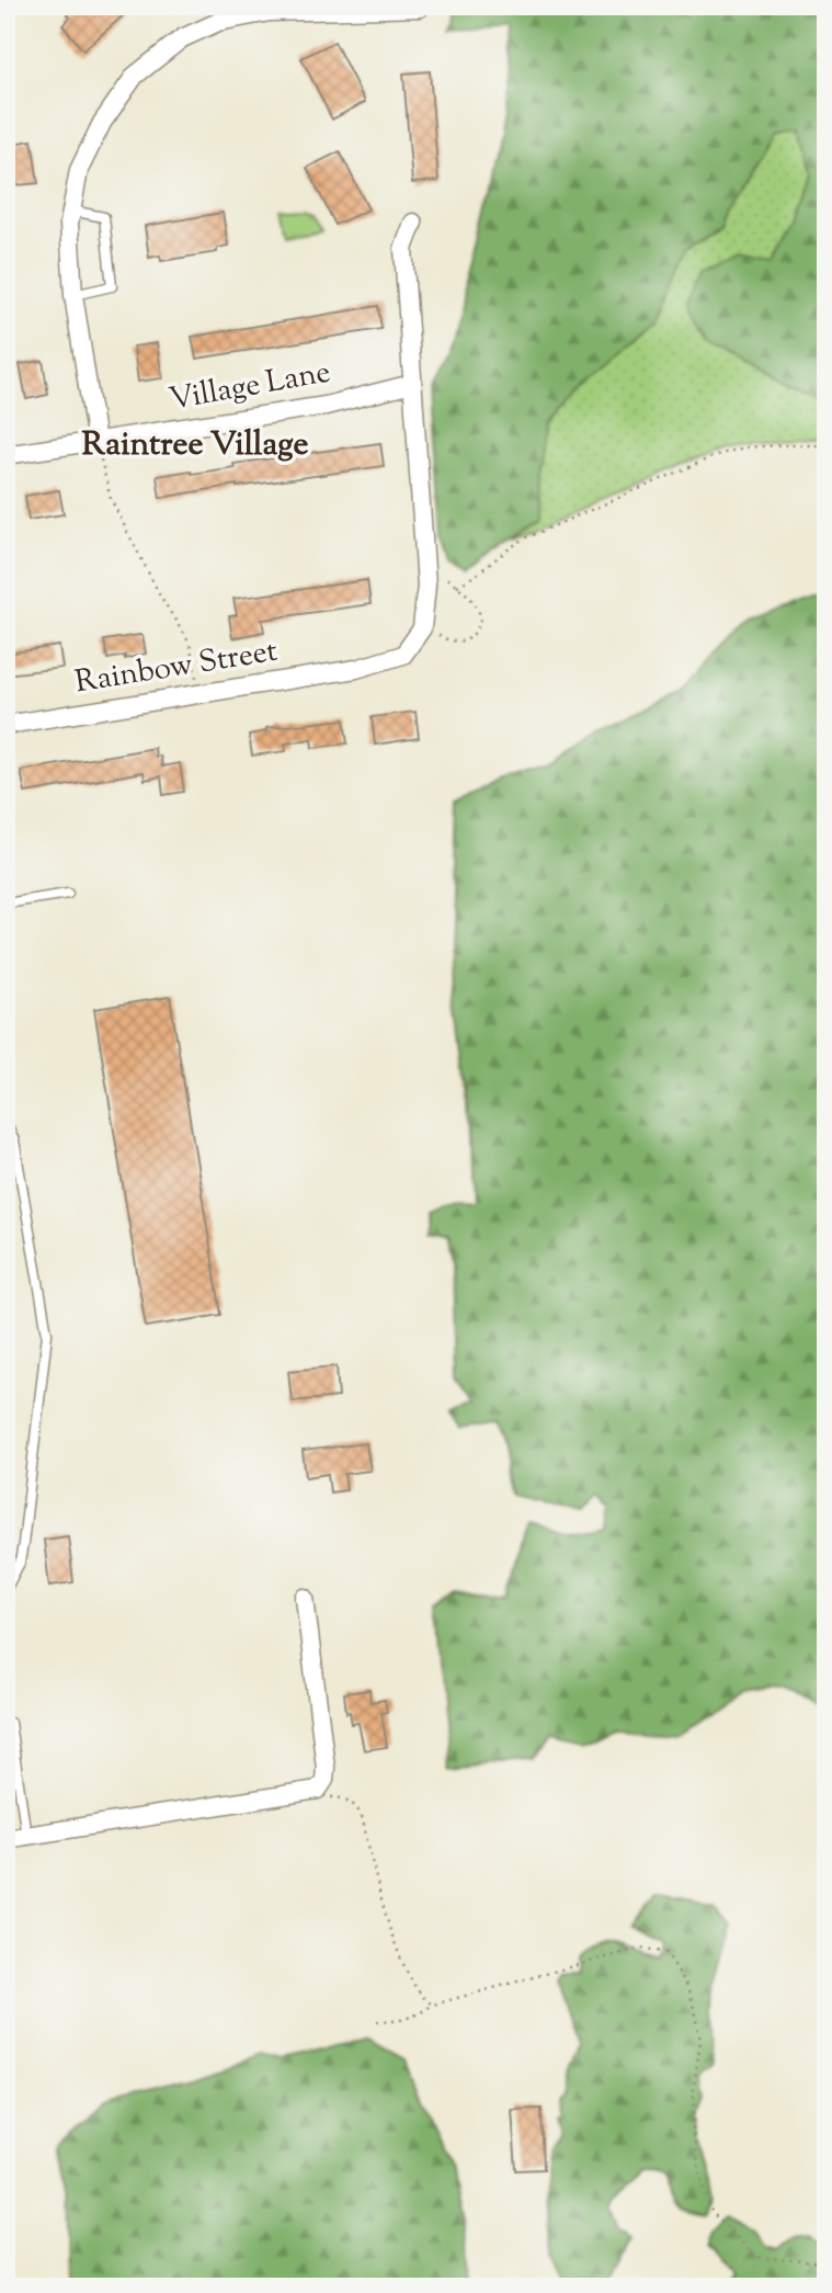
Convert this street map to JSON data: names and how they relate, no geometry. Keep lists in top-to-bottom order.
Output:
{
  "streets": {
    "street": ["Village Lane", "Rainbow Street"]
  },
  "crossings": [
    ["Village Lane", "Rainbow Street"]
  ],
  "districts": ["Raintree Village"]
}
